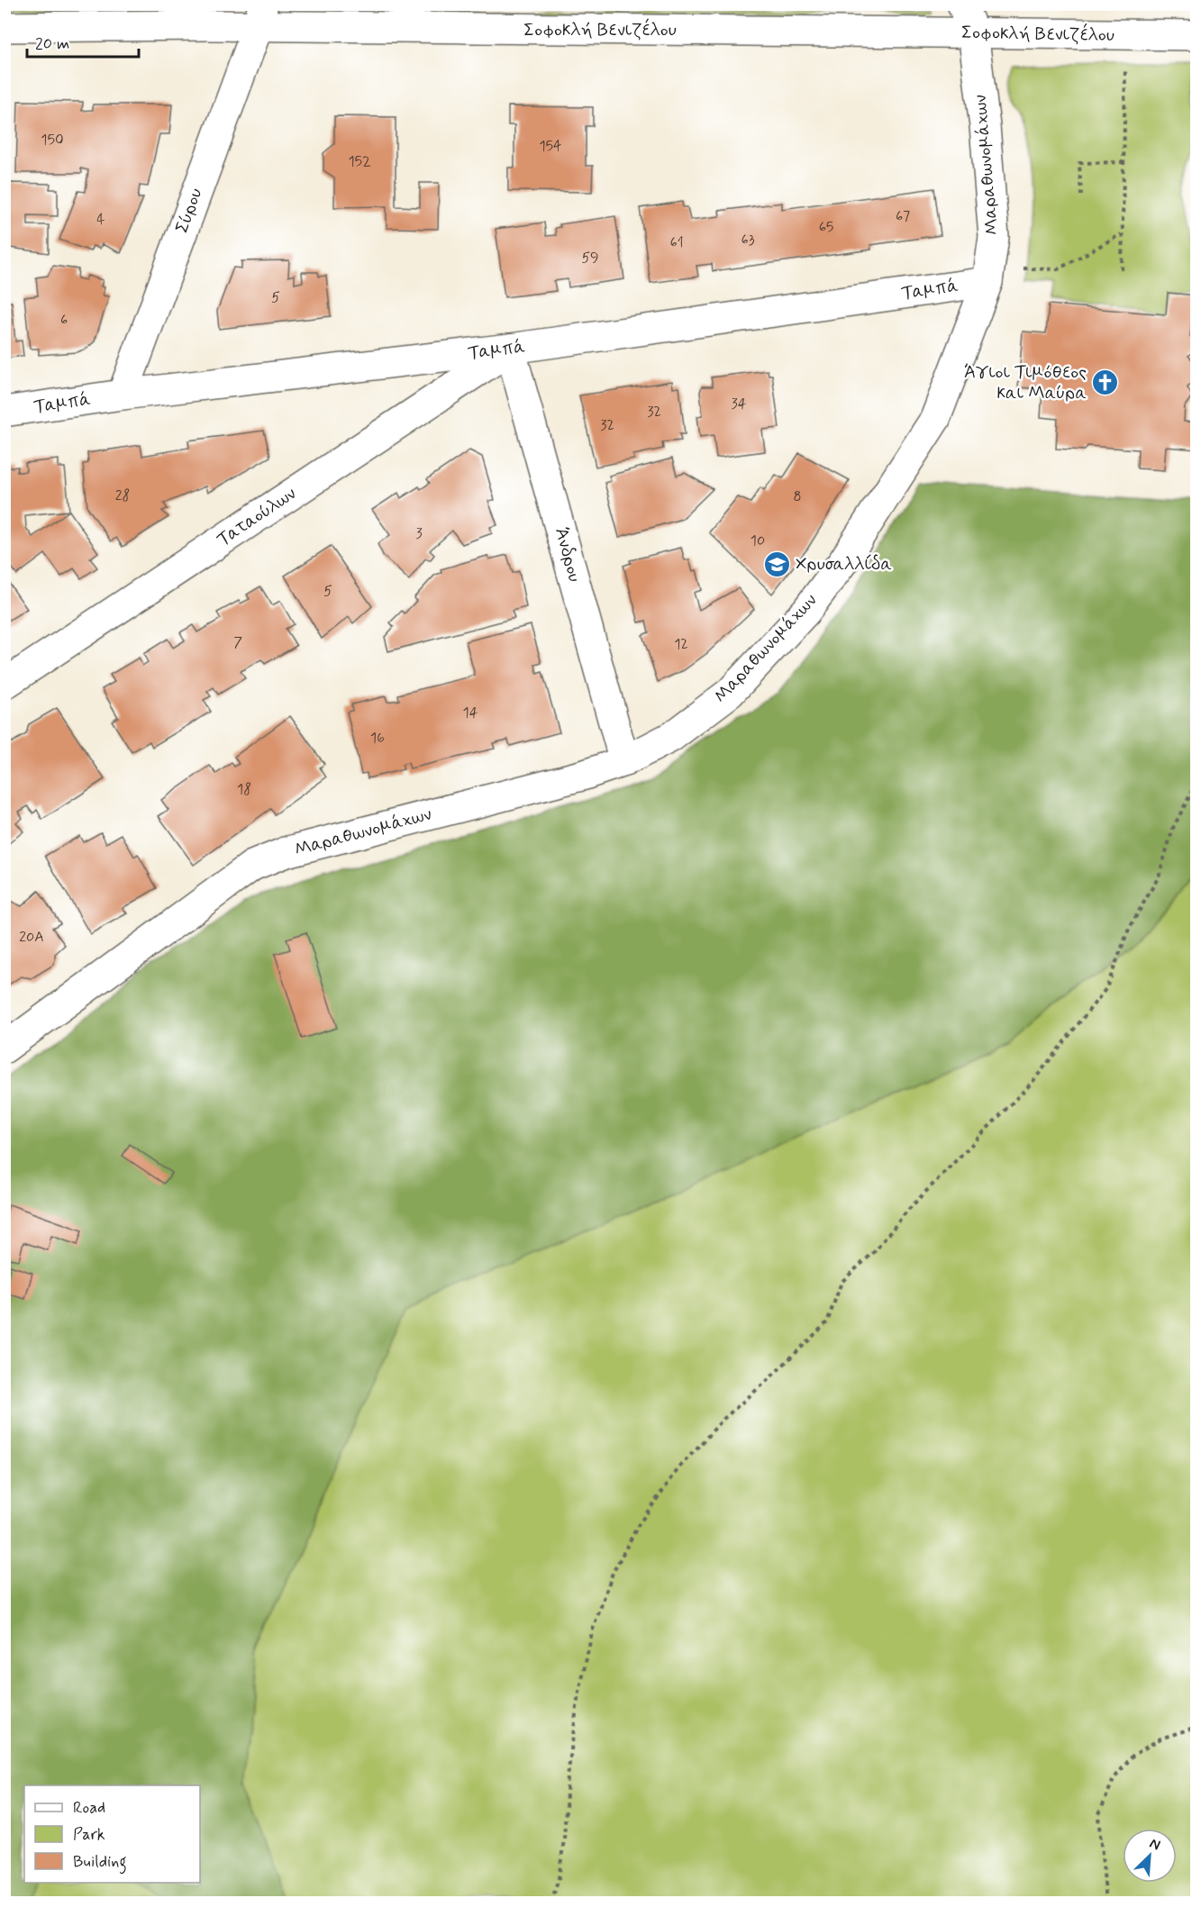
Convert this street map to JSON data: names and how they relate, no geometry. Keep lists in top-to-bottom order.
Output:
{
  "streets": {
    "street": [
      "Σοφοκλή Βενιζέλου",
      "Μαραθωνομάχων",
      "Σύρου",
      "Ταμπά",
      "Ταταούλων",
      "Άνδρου"
    ]
  },
  "crossings": [
    ["Σοφοκλή Βενιζέλου", "Μαραθωνομάχων"],
    ["Σοφοκλή Βενιζέλου", "Σύρου"],
    ["Μαραθωνομάχων", "Ταμπά"],
    ["Μαραθωνομάχων", "Άνδρου"],
    ["Σύρου", "Ταμπά"],
    ["Ταμπά", "Ταταούλων"],
    ["Ταμπά", "Άνδρου"],
    ["Ταταούλων", "Άνδρου"]
  ],
  "places": {
    "church": ["Άγιοι Τιμόθεος και Μαύρα"],
    "school or university": ["Χρυσαλλίδα"]
  },
  "house_numbers": [
    "150",
    "154",
    "152",
    "67",
    "4",
    "65",
    "63",
    "61",
    "59",
    "5",
    "6",
    "34",
    "32",
    "32",
    "28",
    "8",
    "3",
    "10",
    "5",
    "7",
    "12",
    "14",
    "16",
    "18",
    "20Α"
  ],
  "legend": ["Road", "Park", "Building"],
  "scale_bar": "20 m",
  "north": "top right"
}
